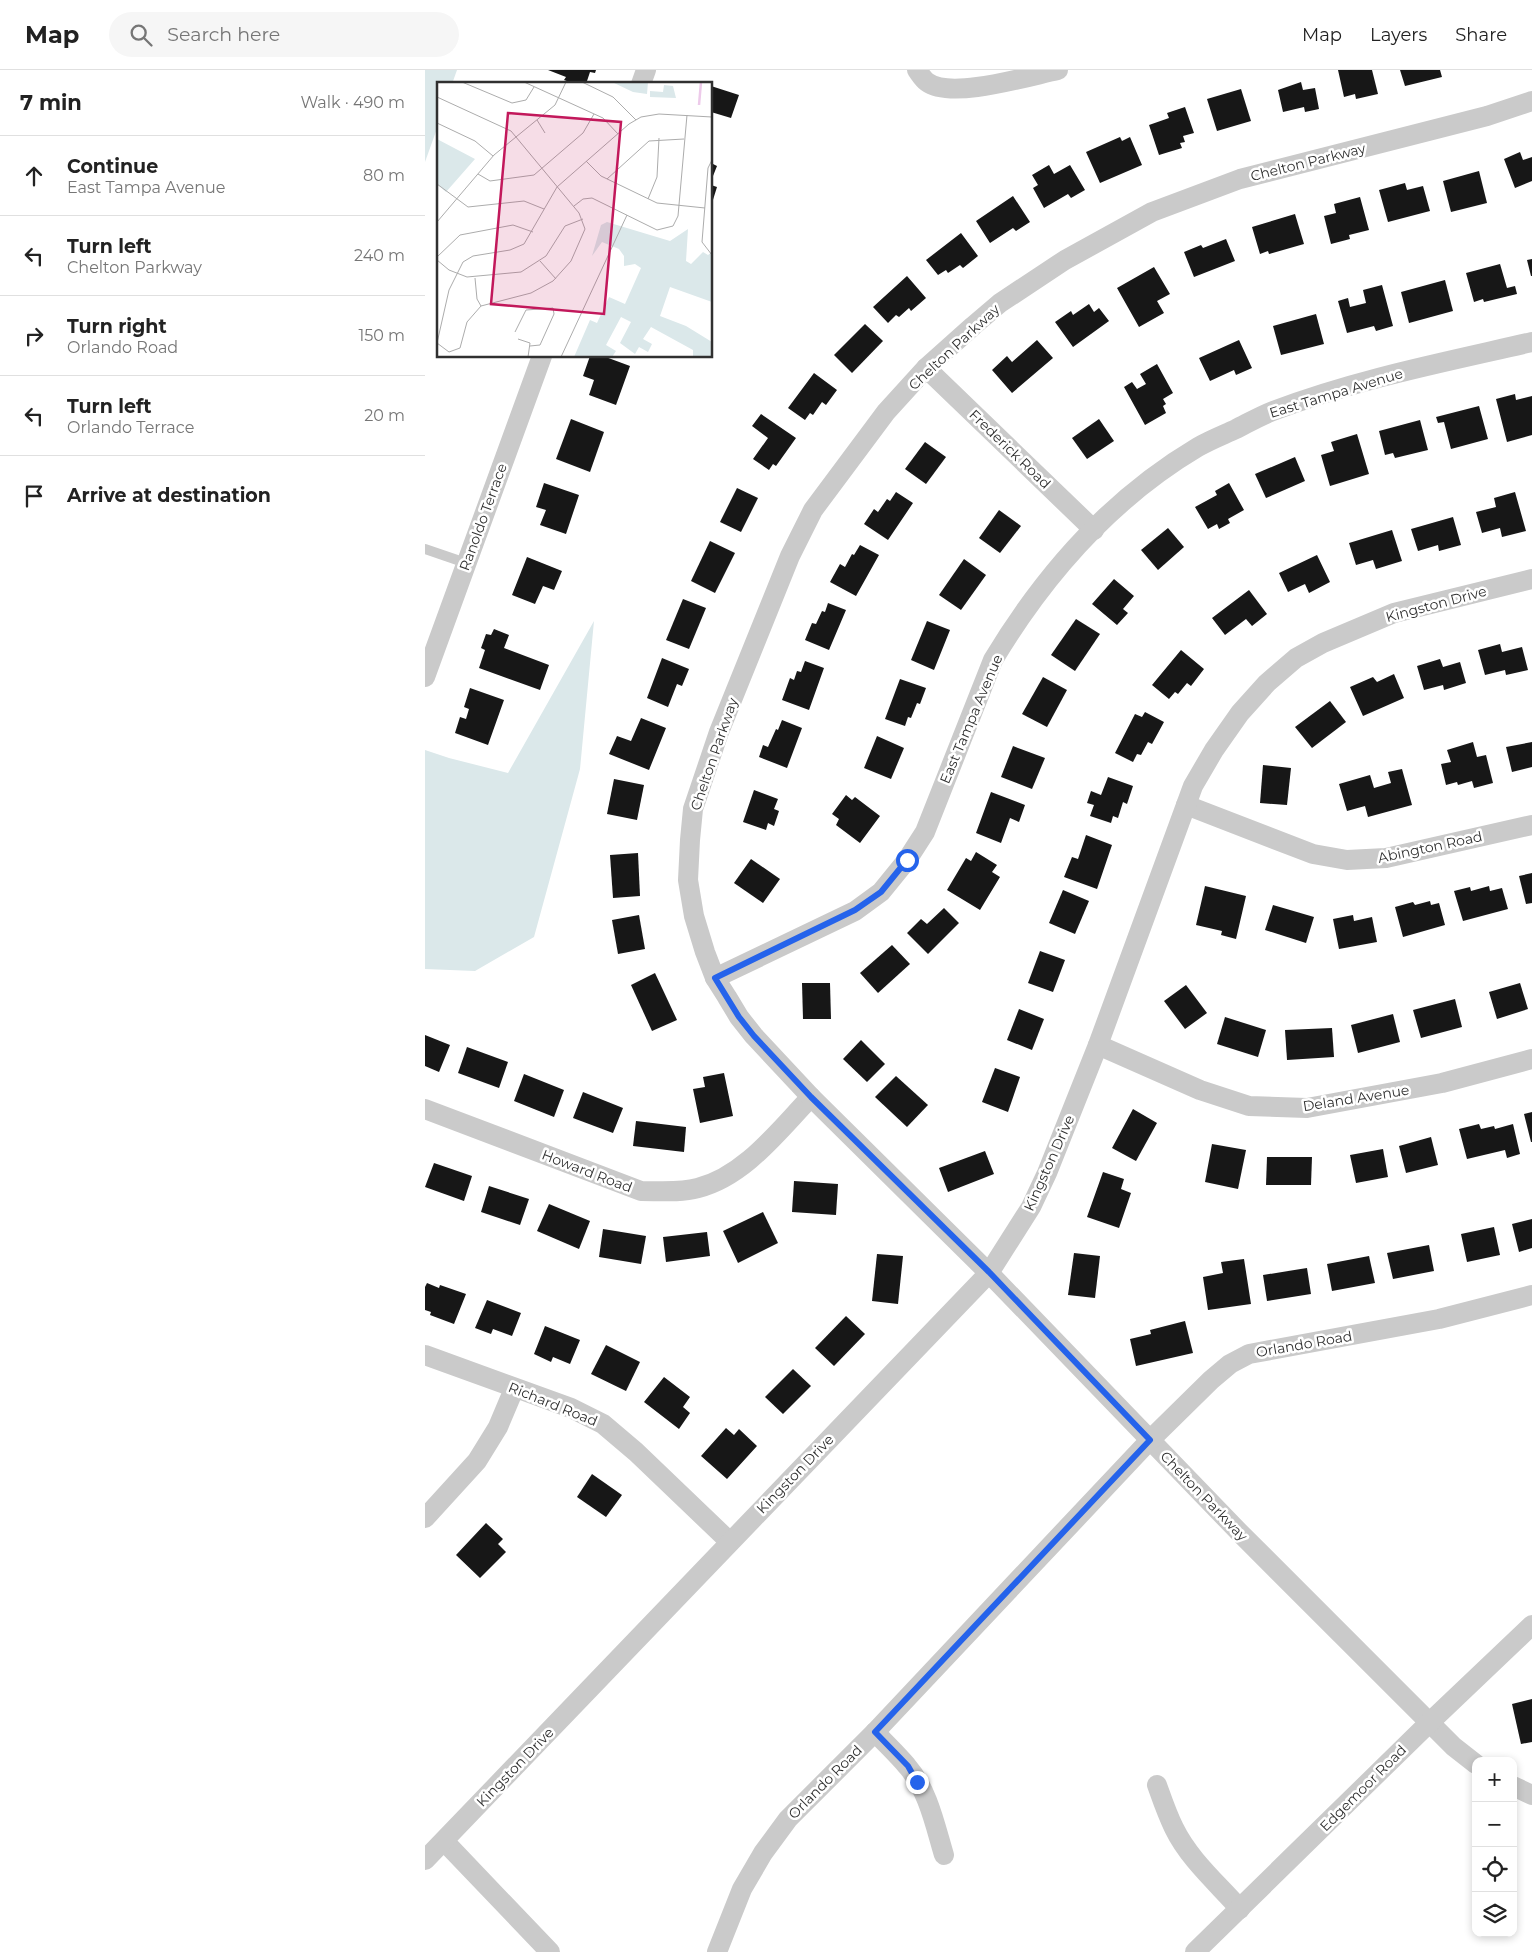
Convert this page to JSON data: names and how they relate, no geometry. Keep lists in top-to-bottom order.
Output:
{
  "streets": {
    "street": [
      "Chelton Parkway",
      "East Tampa Avenue",
      "Frederick Road",
      "Ranoldo Terrace",
      "Kingston Drive",
      "Abington Road",
      "Deland Avenue",
      "Howard Road",
      "Orlando Road",
      "Richard Road",
      "Edgemoor Road"
    ]
  },
  "crossings": [
    ["Chelton Parkway", "East Tampa Avenue"],
    ["Chelton Parkway", "Frederick Road"],
    ["Chelton Parkway", "Kingston Drive"],
    ["Chelton Parkway", "Howard Road"],
    ["Chelton Parkway", "Orlando Road"],
    ["Chelton Parkway", "Edgemoor Road"],
    ["East Tampa Avenue", "Frederick Road"],
    ["Kingston Drive", "Abington Road"],
    ["Kingston Drive", "Deland Avenue"],
    ["Kingston Drive", "Richard Road"]
  ],
  "page": {
    "header": "Map",
    "search": "Search here",
    "nav": ["Map", "Layers", "Share"],
    "heading": ["7 min", "Walk · 490 m"],
    "list": [
      ["Continue", "East Tampa Avenue", "80 m"],
      ["Turn left", "Chelton Parkway", "240 m"],
      ["Turn right", "Orlando Road", "150 m"],
      ["Turn left", "Orlando Terrace", "20 m"],
      "Arrive at destination"
    ],
    "map_buttons": ["+", "−"]
  }
}
